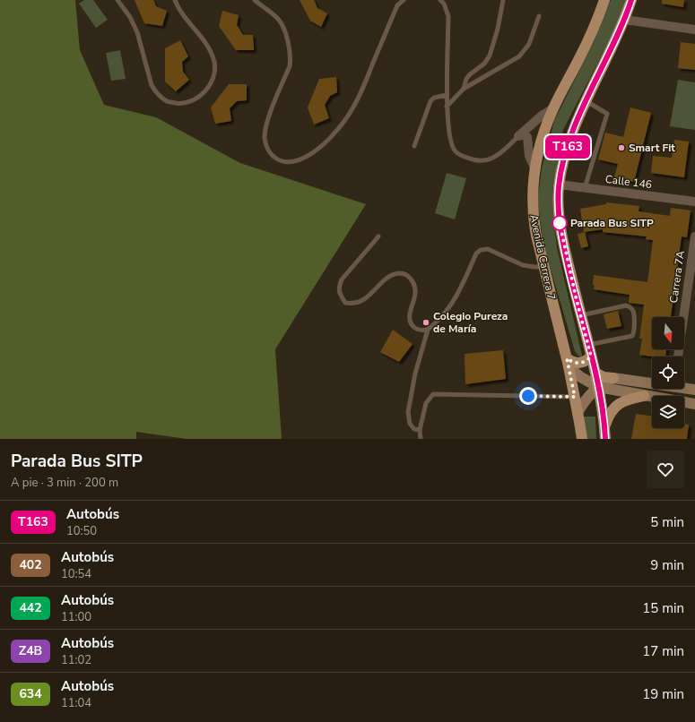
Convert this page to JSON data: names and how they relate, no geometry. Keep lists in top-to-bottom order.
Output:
{
  "streets": {
    "main road": ["Avenida Carrera 7"],
    "street": ["Calle 146", "Carrera 7A"]
  },
  "places": ["Smart Fit", "Parada Bus SITP", "Colegio Pureza de María"],
  "lines": ["bus line T163"],
  "north": "bottom",
  "page": {
    "on_map": "T163",
    "heading": ["Parada Bus SITP", "A pie · 3 min · 200 m"],
    "list": [
      {
        "mark": "T163",
        "name": "Autobús",
        "note": "10:50",
        "value": "5 min"
      },
      {
        "mark": "402",
        "name": "Autobús",
        "note": "10:54",
        "value": "9 min"
      },
      {
        "mark": "442",
        "name": "Autobús",
        "note": "11:00",
        "value": "15 min"
      },
      {
        "mark": "Z4B",
        "name": "Autobús",
        "note": "11:02",
        "value": "17 min"
      },
      {
        "mark": "634",
        "name": "Autobús",
        "note": "11:04",
        "value": "19 min"
      }
    ]
  }
}
